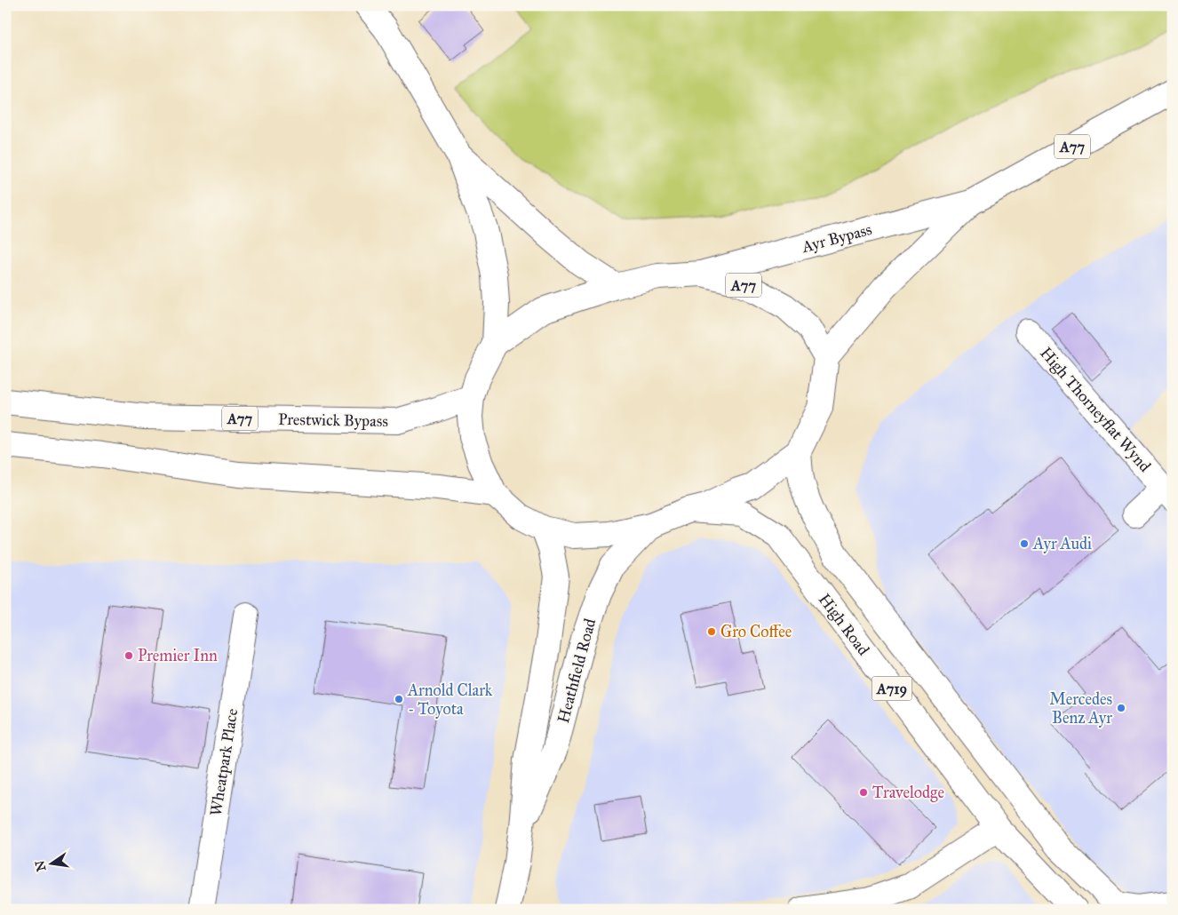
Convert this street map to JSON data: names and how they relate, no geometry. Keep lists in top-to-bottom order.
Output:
{
  "streets": {
    "main road": [
      "A77",
      "Ayr Bypass",
      "High Thorneyflat Wynd",
      "Prestwick Bypass",
      "High Road",
      "Heathfield Road",
      "A719",
      "Wheatpark Place"
    ]
  },
  "crossings": [
    ["A77", "Ayr Bypass"],
    ["A77", "Prestwick Bypass"],
    ["A77", "High Road"],
    ["A77", "Heathfield Road"],
    ["A77", "A719"]
  ],
  "places": [
    "Ayr Audi",
    "Gro Coffee",
    "Premier Inn",
    "Arnold Clark - Toyota",
    "Mercedes Benz Ayr",
    "Travelodge"
  ],
  "north": "left"
}
